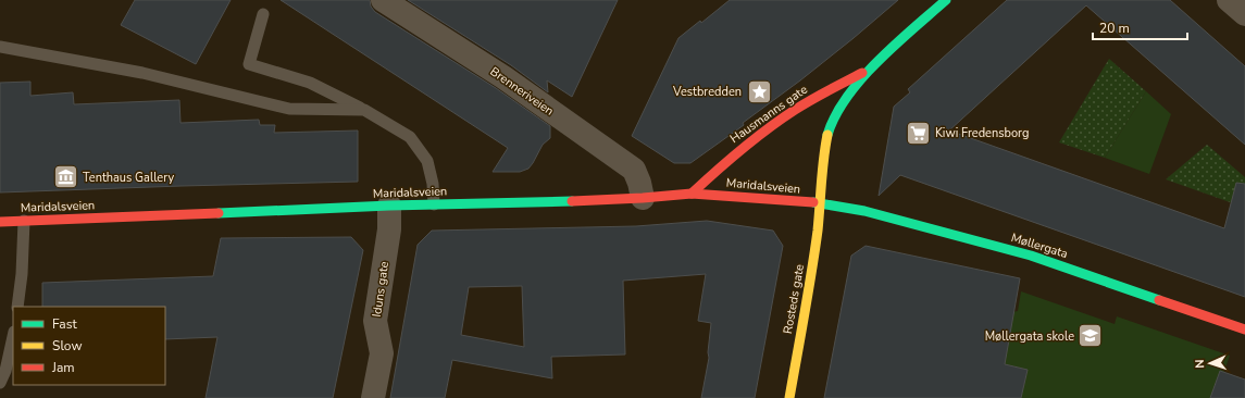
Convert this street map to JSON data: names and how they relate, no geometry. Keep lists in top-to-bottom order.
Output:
{
  "streets": {
    "main road": [
      "Hausmanns gate",
      "Maridalsveien",
      "Møllergata",
      "Rosteds gate"
    ],
    "street": ["Brenneriveien", "Iduns gate"]
  },
  "crossings": [
    ["Brenneriveien", "Maridalsveien"],
    ["Hausmanns gate", "Maridalsveien"],
    ["Hausmanns gate", "Møllergata"],
    ["Hausmanns gate", "Rosteds gate"],
    ["Maridalsveien", "Møllergata"],
    ["Maridalsveien", "Iduns gate"],
    ["Maridalsveien", "Rosteds gate"],
    ["Møllergata", "Rosteds gate"]
  ],
  "places": {
    "place": ["Vestbredden"],
    "supermarket": ["Kiwi Fredensborg"],
    "museum": ["Tenthaus Gallery"],
    "school or university": ["Møllergata skole"]
  },
  "legend": ["Fast", "Slow", "Jam"],
  "scale_bar": "20 m",
  "north": "left"
}
